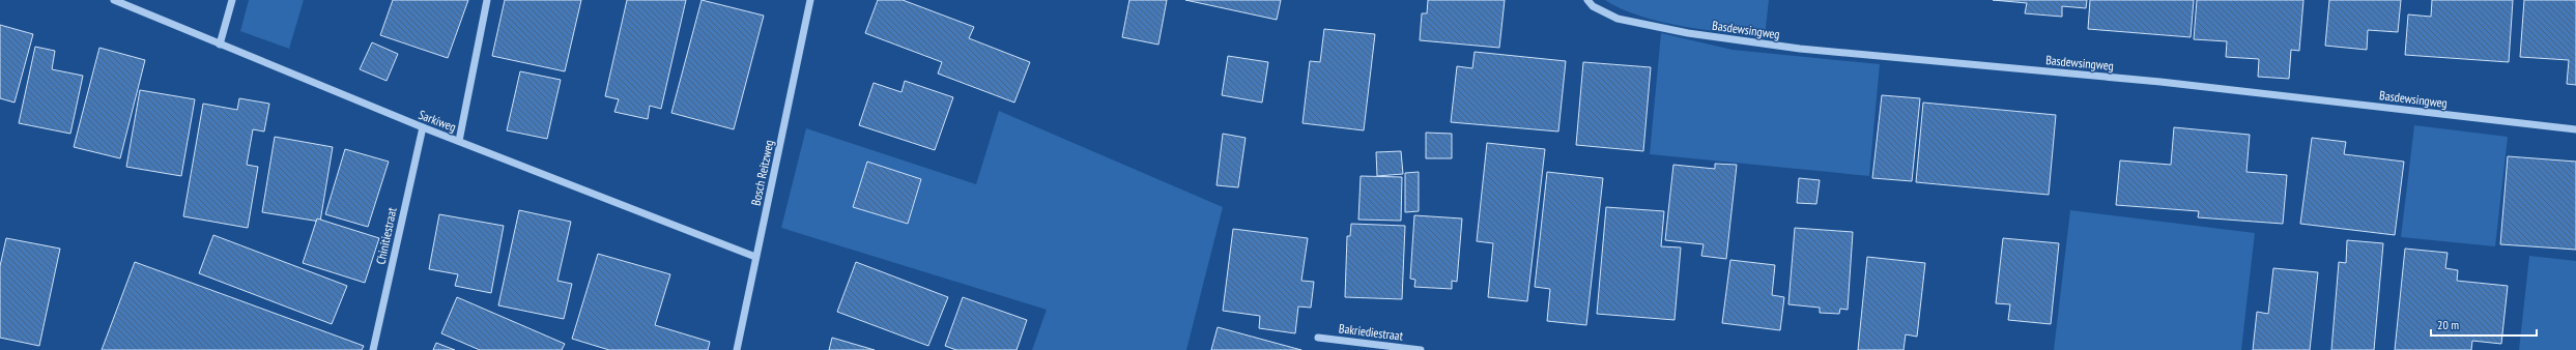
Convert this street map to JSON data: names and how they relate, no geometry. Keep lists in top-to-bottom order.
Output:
{
  "streets": {
    "street": [
      "Basdewsingweg",
      "Sarkiweg",
      "Bosch Reitzweg",
      "Chinitiestraat",
      "Bakriediestraat"
    ]
  },
  "crossings": [
    ["Sarkiweg", "Bosch Reitzweg"],
    ["Sarkiweg", "Chinitiestraat"]
  ],
  "scale_bar": "20 m"
}
